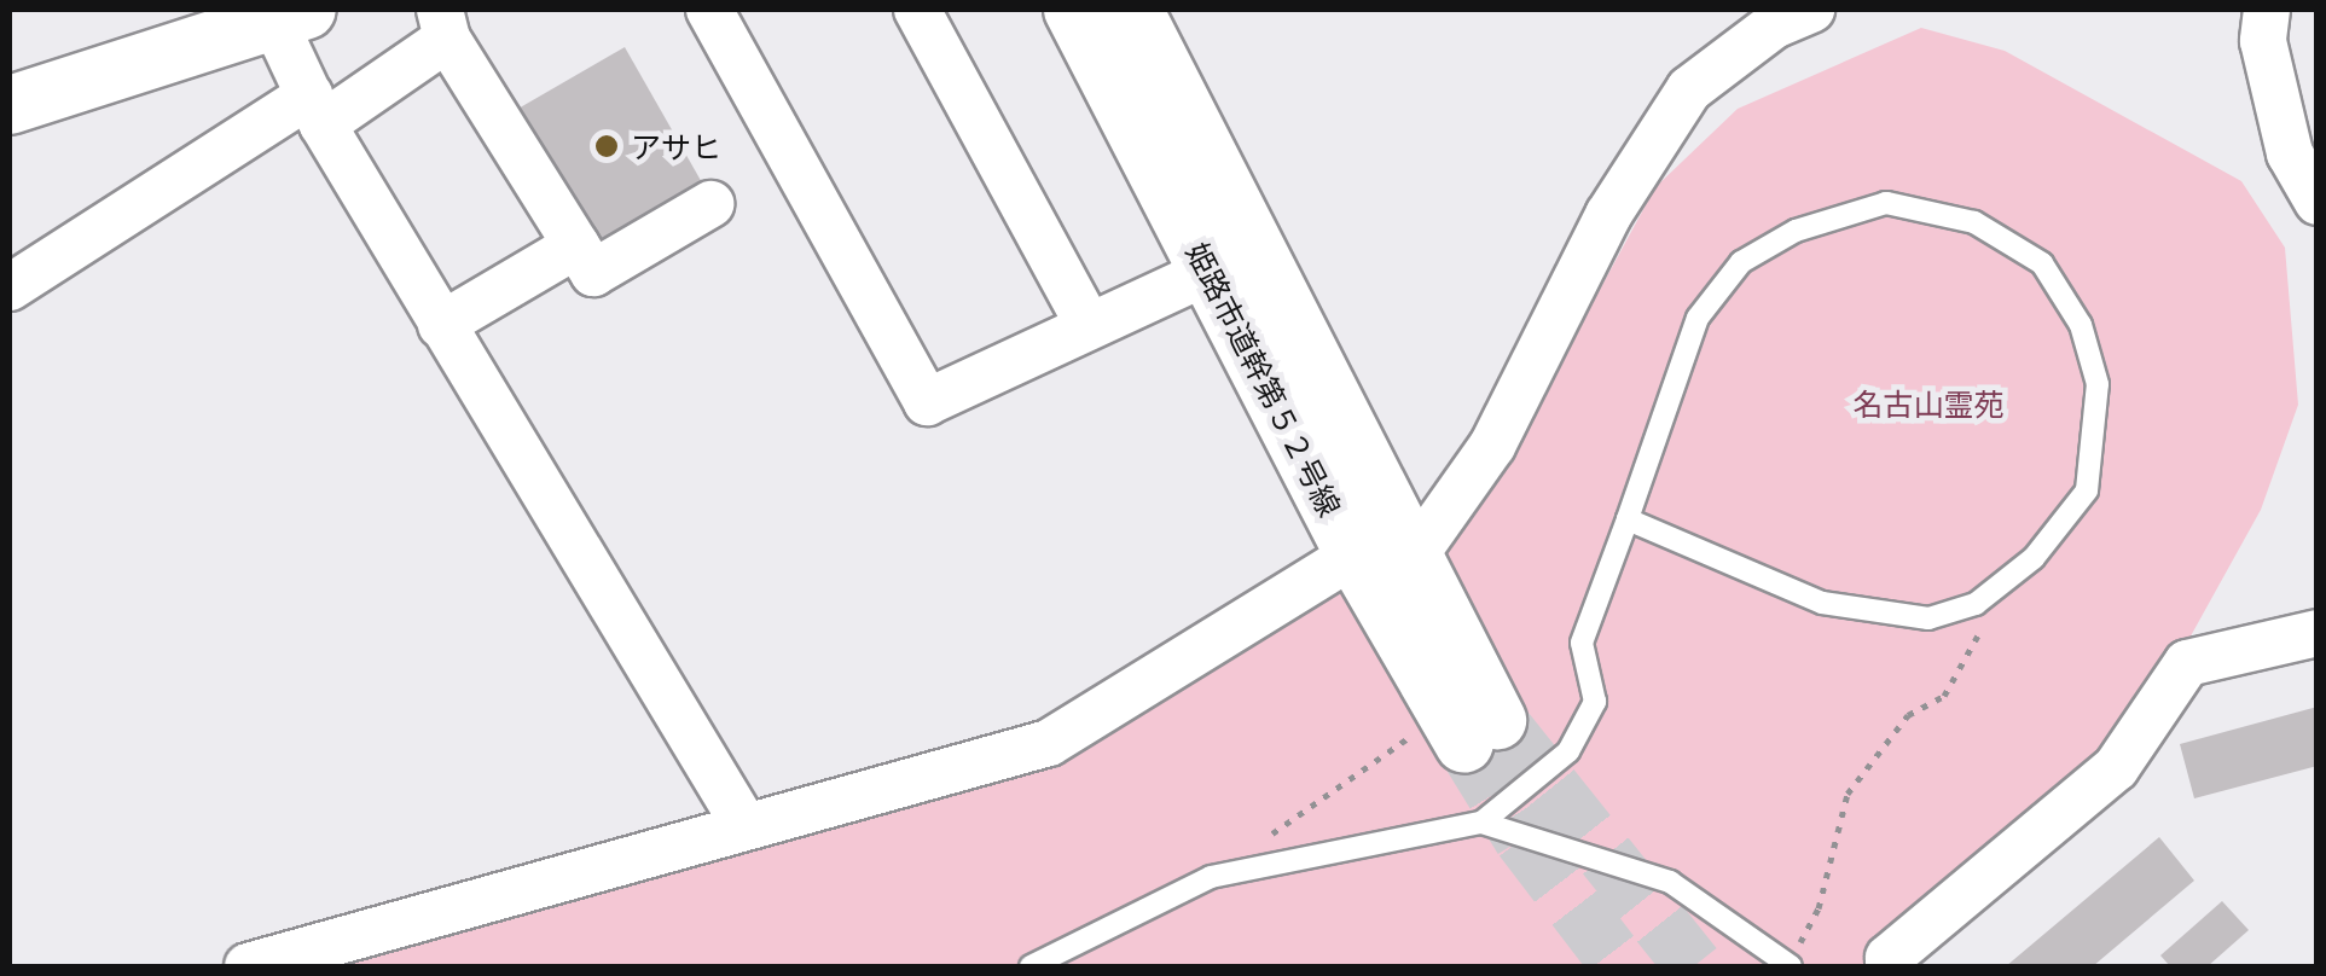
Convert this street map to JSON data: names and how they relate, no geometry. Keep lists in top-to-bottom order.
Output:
{
  "streets": {
    "street": ["姫路市道幹第５２号線"]
  },
  "parks": ["名古山霊苑"],
  "places": ["アサヒ"]
}
